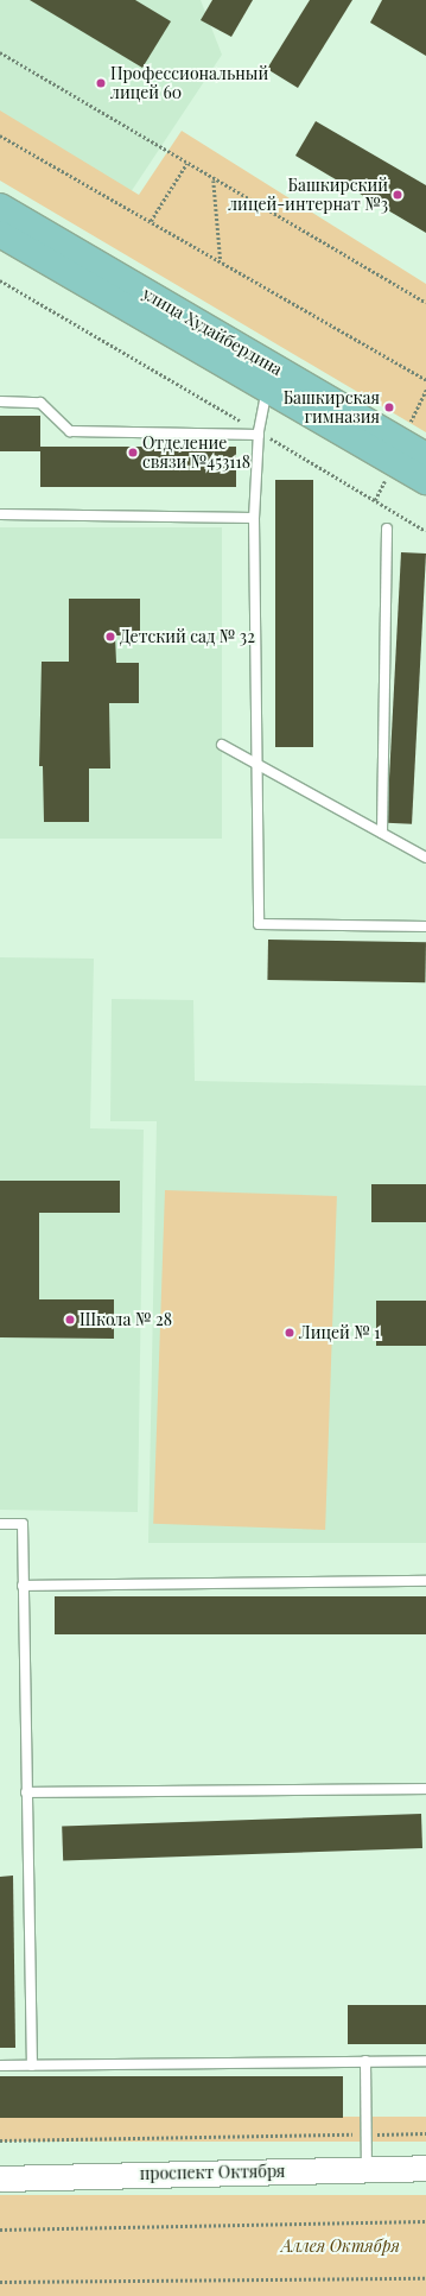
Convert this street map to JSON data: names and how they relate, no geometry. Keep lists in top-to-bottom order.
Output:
{
  "streets": {
    "main road": ["улица Худайбердина", "проспект Октября"]
  },
  "parks": ["Аллея Октября"],
  "places": [
    "Профессиональный лицей 60",
    "Башкирский лицей-интернат №3",
    "Башкирская гимназия",
    "Отделение связи №453118",
    "Детский сад № 32",
    "Школа № 28",
    "Лицей № 1"
  ]
}
